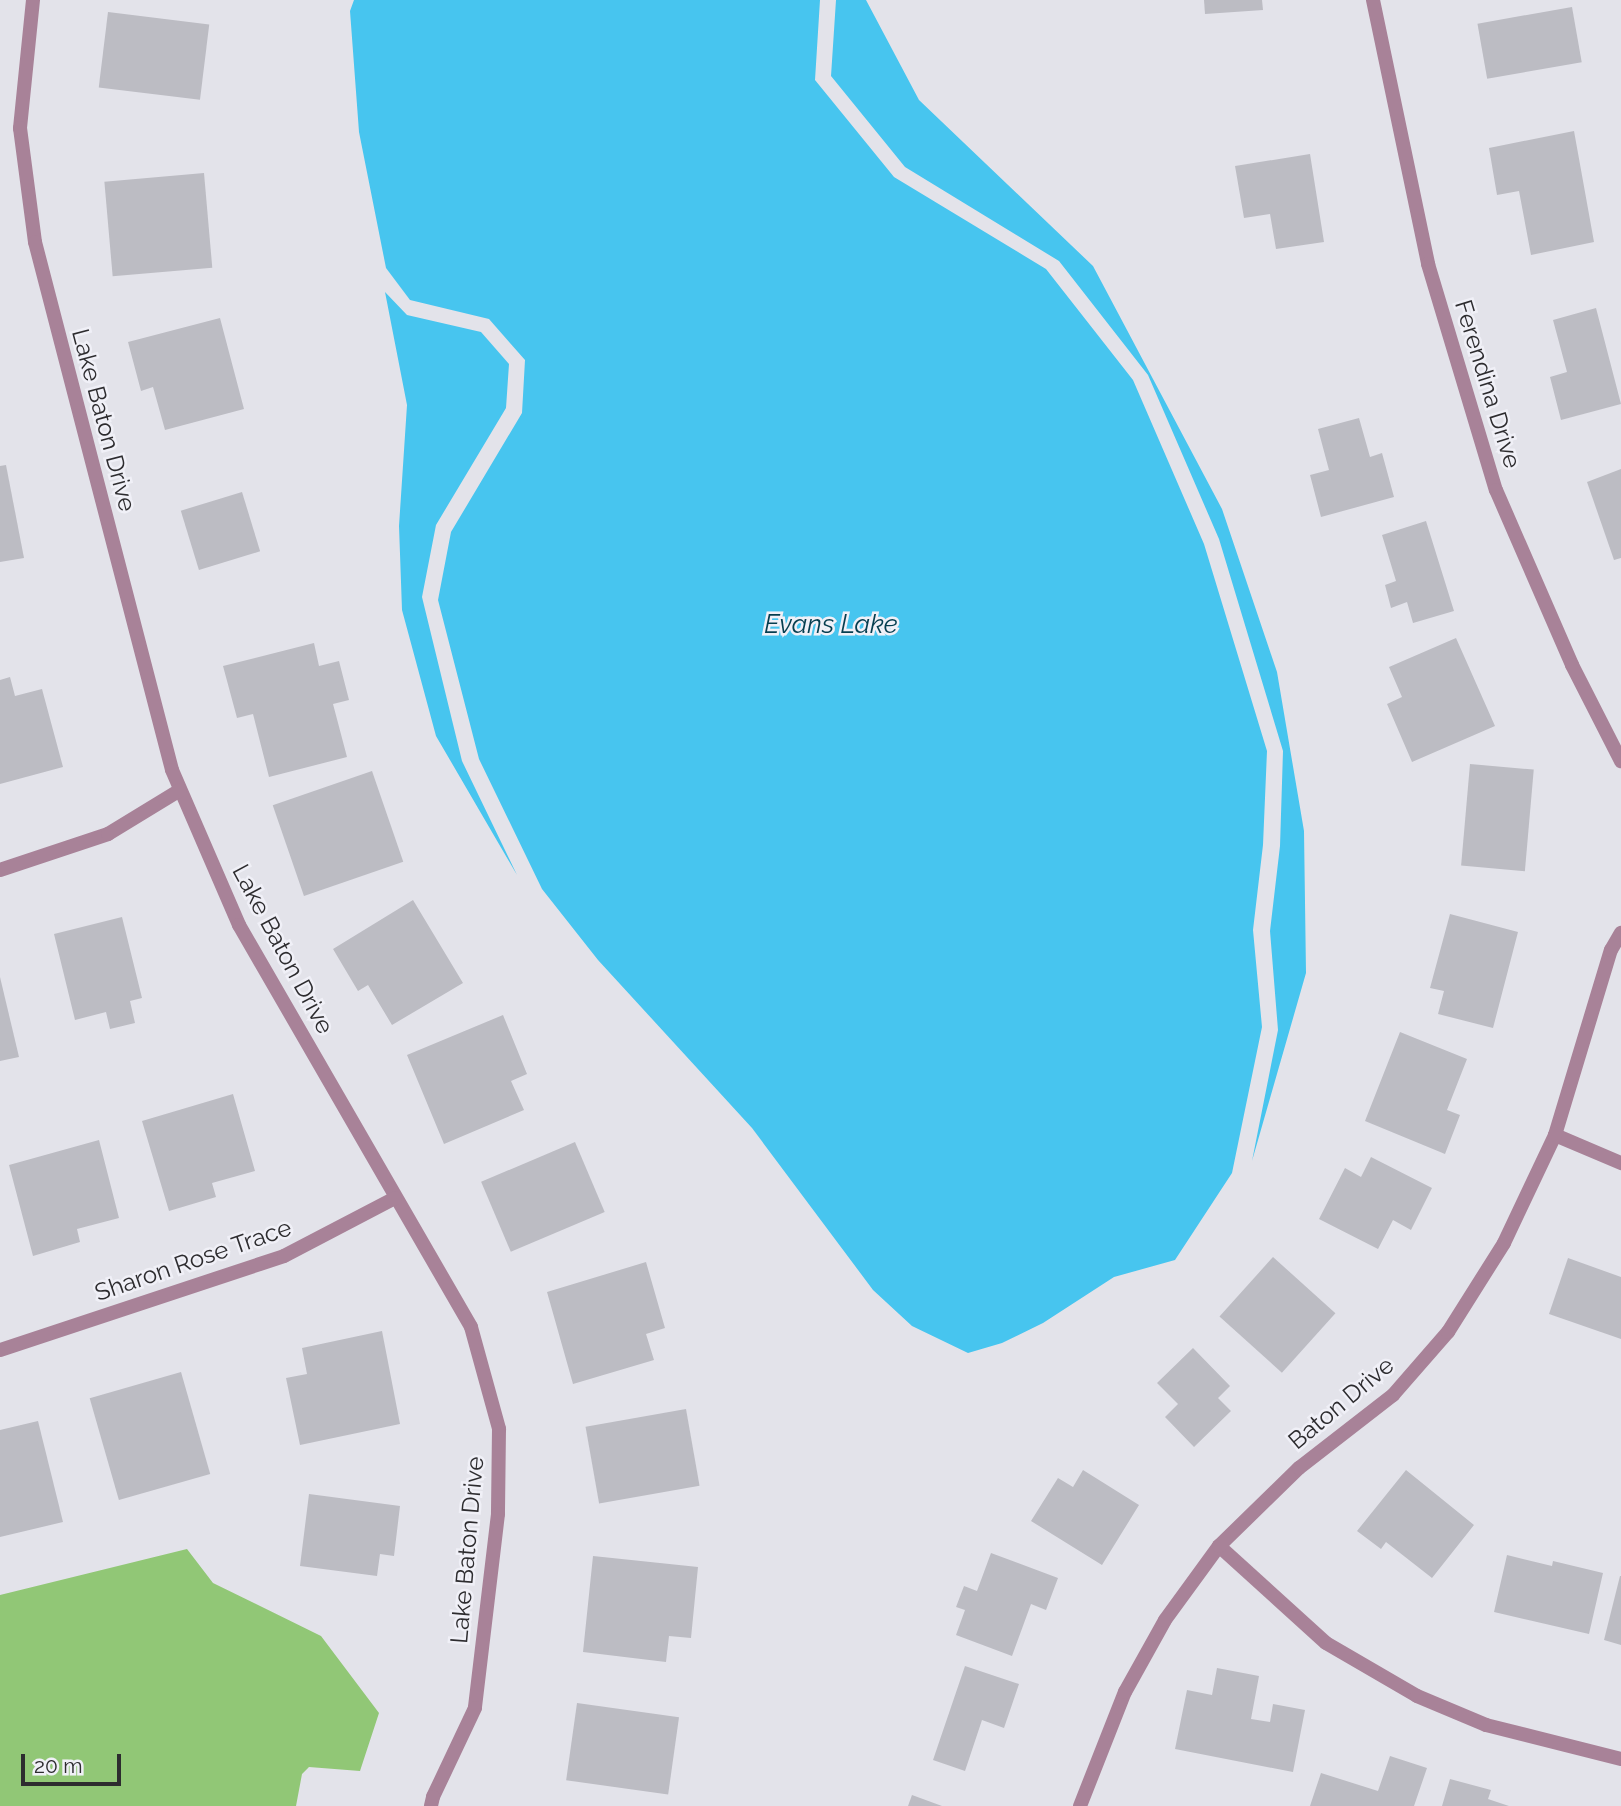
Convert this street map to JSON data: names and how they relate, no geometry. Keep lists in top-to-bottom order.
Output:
{
  "streets": {
    "street": [
      "Ferendina Drive",
      "Lake Baton Drive",
      "Sharon Rose Trace",
      "Baton Drive"
    ]
  },
  "crossings": [
    ["Lake Baton Drive", "Sharon Rose Trace"]
  ],
  "water": ["Evans Lake"],
  "scale_bar": "20 m"
}
